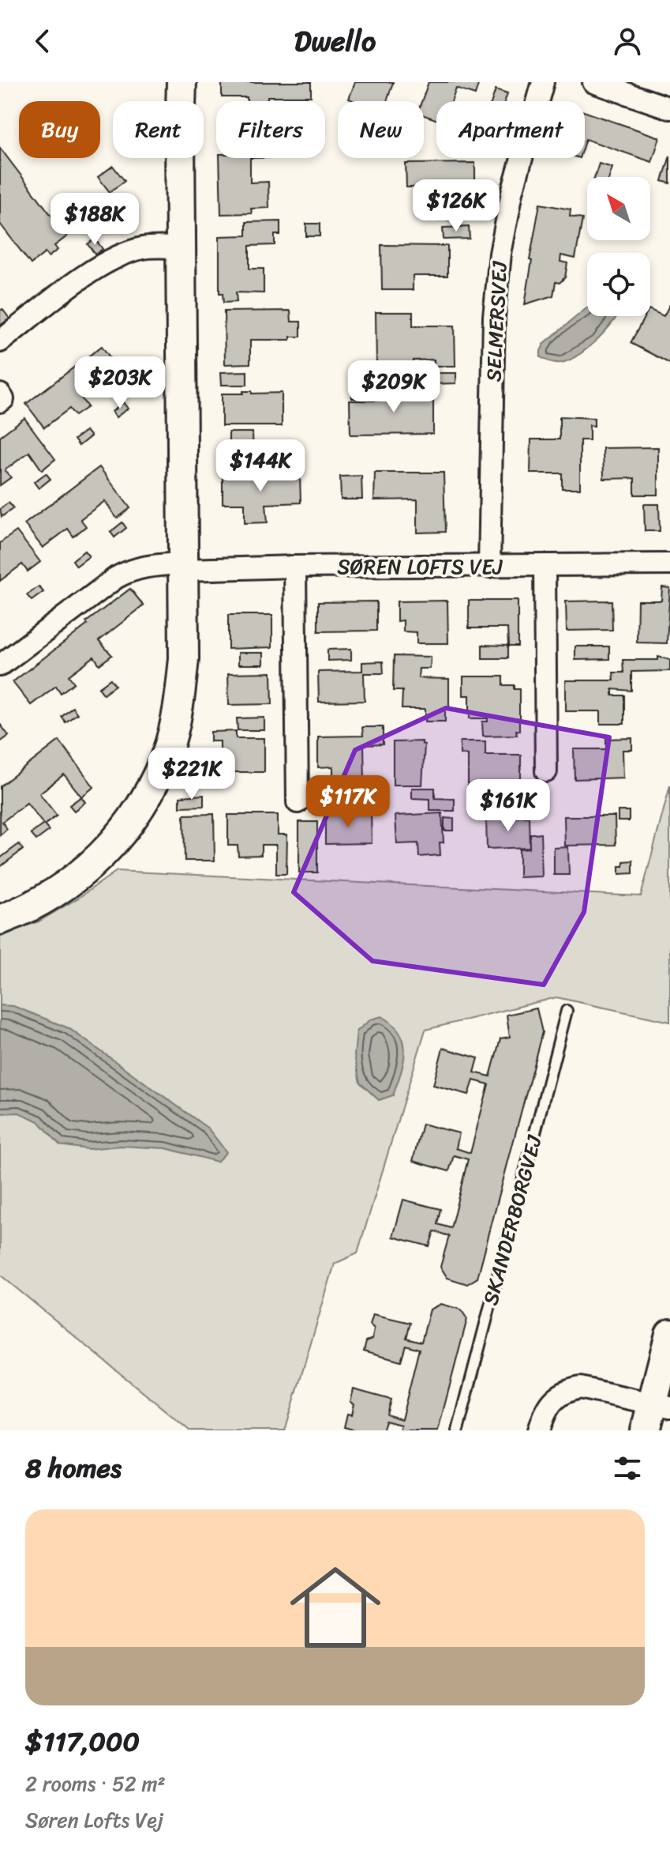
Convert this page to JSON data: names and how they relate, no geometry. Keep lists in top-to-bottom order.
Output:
{
  "streets": {
    "street": ["SELMERSVEJ", "SØREN LOFTS VEJ"],
    "lane": ["SKANDERBORGVEJ"]
  },
  "crossings": [
    ["SELMERSVEJ", "SØREN LOFTS VEJ"]
  ],
  "north": "top left",
  "page": {
    "header": "Dwello",
    "chip": [
      "Buy",
      "Rent",
      "Filters",
      "New",
      "Apartment"
    ],
    "price": [
      "$126K",
      "$188K",
      "$203K",
      "$209K",
      "$144K",
      "$221K",
      "$117K",
      "$161K"
    ],
    "heading": "8 homes",
    "list": [
      {
        "name": "$117,000",
        "note": "2 rooms · 52 m² · Søren Lofts Vej"
      }
    ]
  }
}
